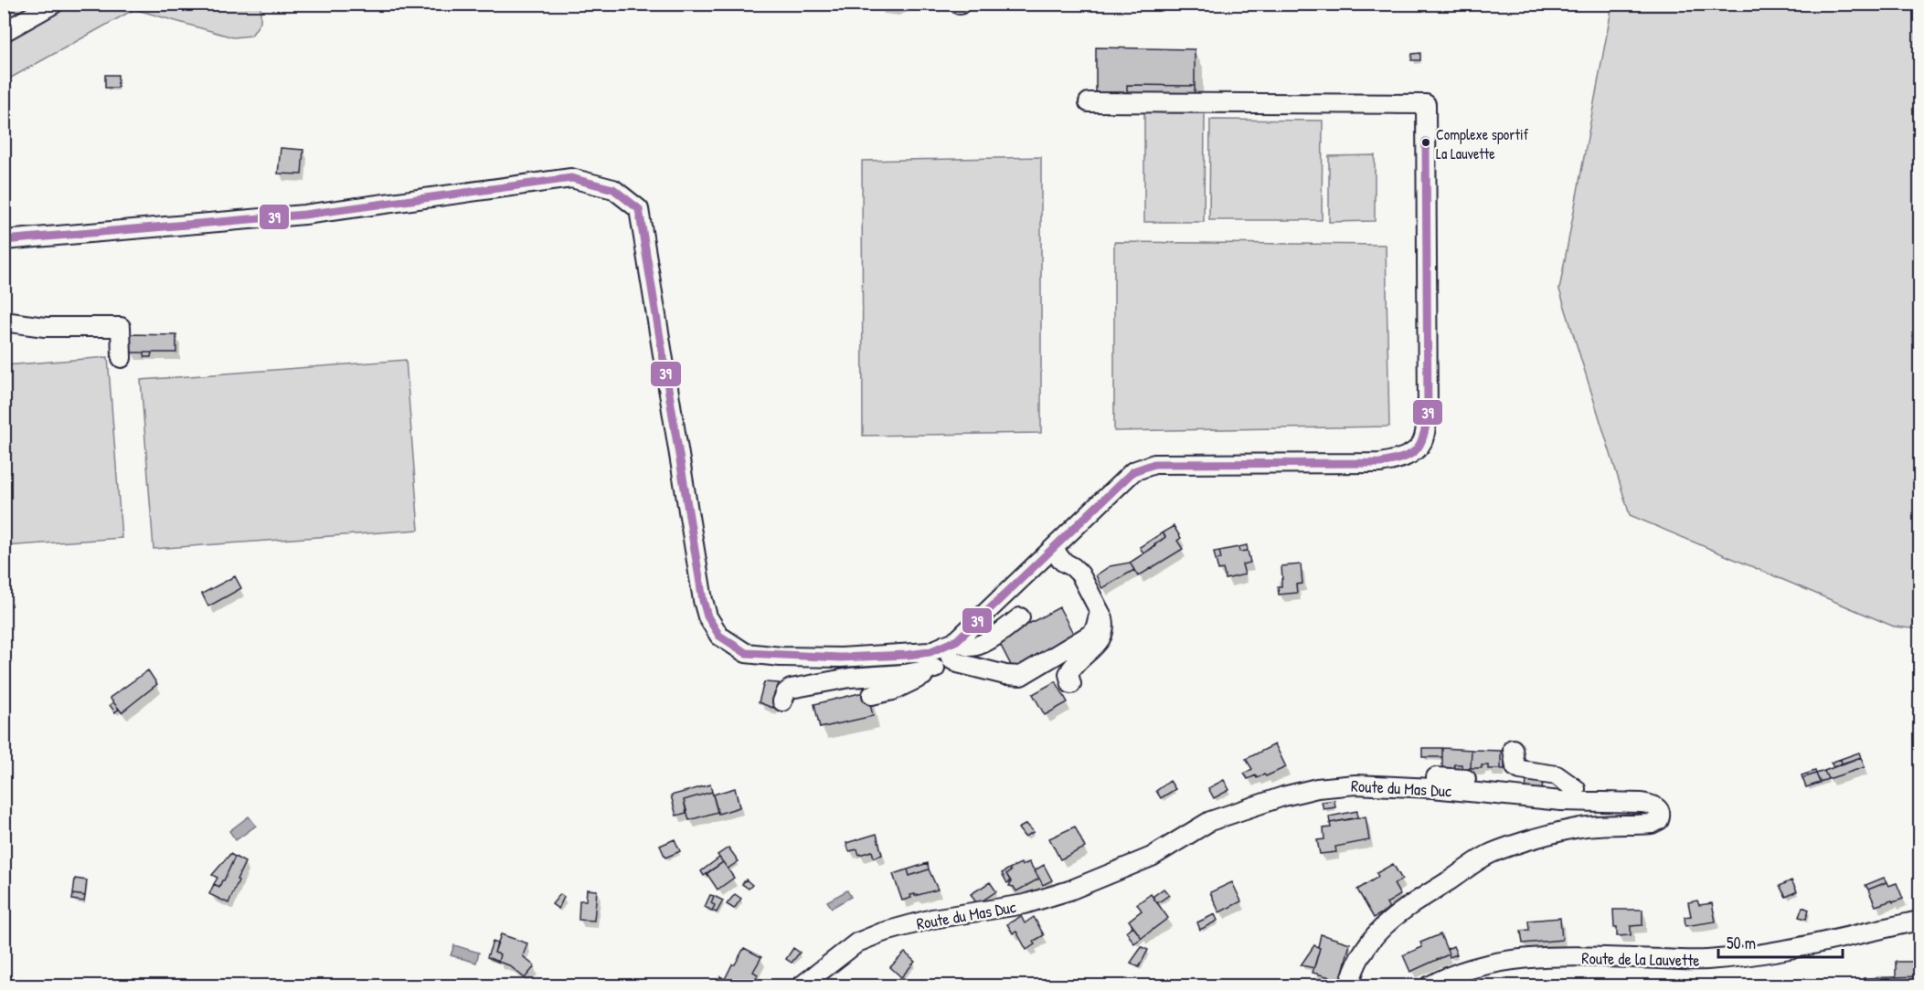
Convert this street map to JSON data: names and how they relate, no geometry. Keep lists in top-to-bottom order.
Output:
{
  "streets": {
    "street": ["Route du Mas Duc", "Route de la Lauvette"]
  },
  "places": ["Complexe sportif La Lauvette"],
  "lines": ["transit line 39"],
  "scale_bar": "50 m"
}
